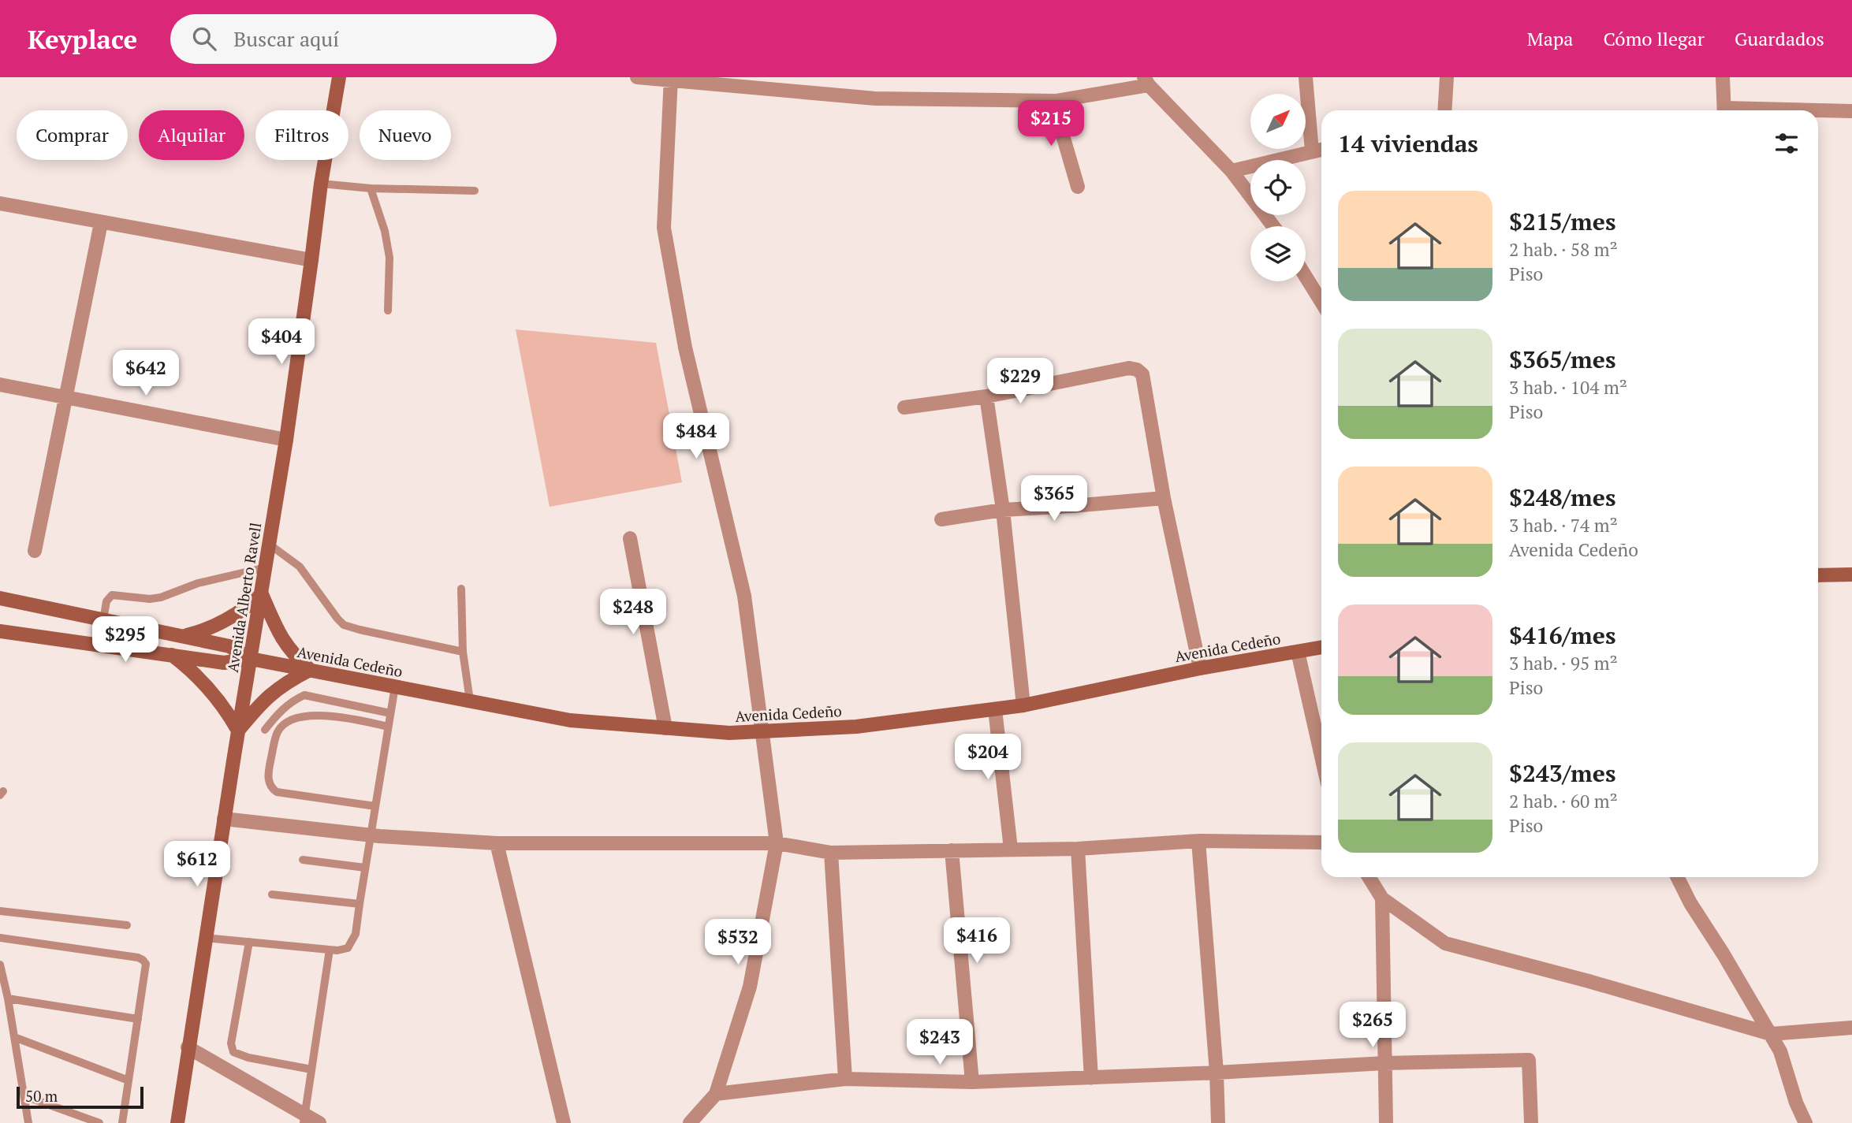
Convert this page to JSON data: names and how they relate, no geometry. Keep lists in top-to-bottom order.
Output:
{
  "streets": {
    "street": ["Avenida Alberto Ravell", "Avenida Cedeño"]
  },
  "crossings": [
    ["Avenida Alberto Ravell", "Avenida Cedeño"]
  ],
  "scale_bar": "50 m",
  "north": "top right",
  "page": {
    "header": "Keyplace",
    "search": "Buscar aquí",
    "nav": ["Mapa", "Cómo llegar", "Guardados"],
    "price": [
      "$215",
      "$404",
      "$642",
      "$229",
      "$484",
      "$365",
      "$248",
      "$295",
      "$204",
      "$612",
      "$416",
      "$532",
      "$265",
      "$243"
    ],
    "chip": [
      "Comprar",
      "Alquilar",
      "Filtros",
      "Nuevo"
    ],
    "heading": "14 viviendas",
    "list": [
      {
        "name": "$215/mes",
        "note": "2 hab. · 58 m² · Piso"
      },
      {
        "name": "$365/mes",
        "note": "3 hab. · 104 m² · Piso"
      },
      {
        "name": "$248/mes",
        "note": "3 hab. · 74 m² · Avenida Cedeño"
      },
      {
        "name": "$416/mes",
        "note": "3 hab. · 95 m² · Piso"
      },
      {
        "name": "$243/mes",
        "note": "2 hab. · 60 m² · Piso"
      }
    ],
    "scale": "50 m"
  }
}
